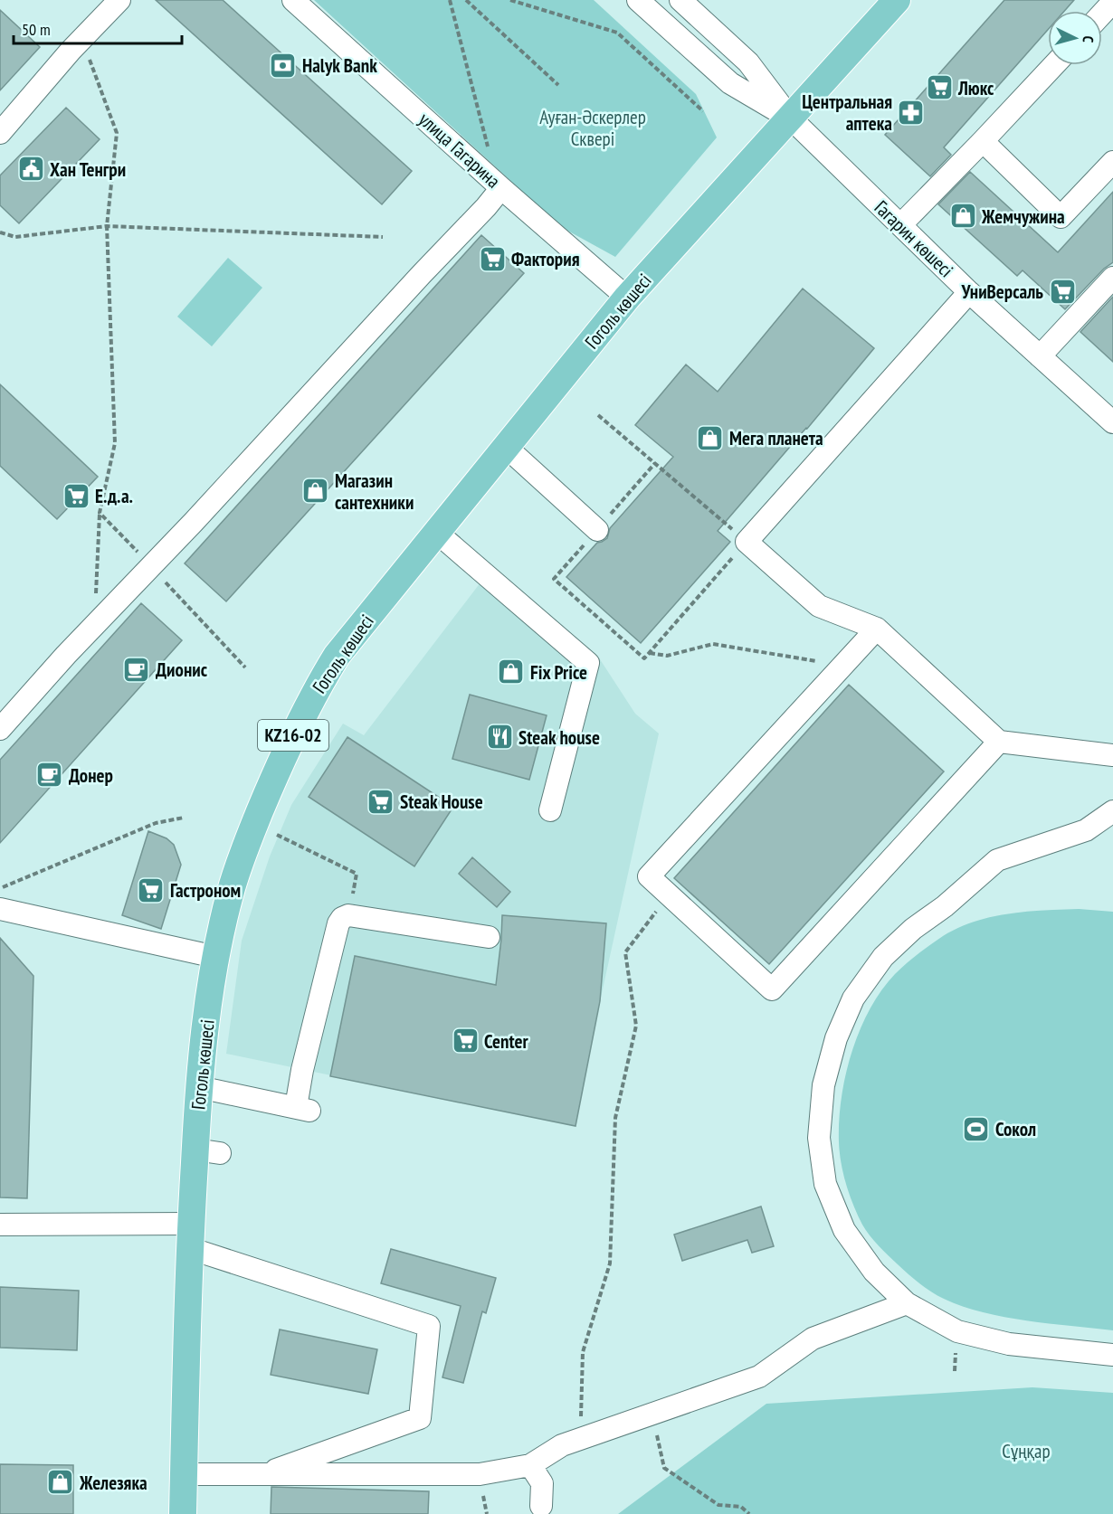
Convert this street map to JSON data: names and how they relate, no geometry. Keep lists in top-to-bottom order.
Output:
{
  "streets": {
    "main road": ["Гоголь көшесі", "KZ16-02"],
    "street": ["улица Гагарина", "Гагарин көшесі"]
  },
  "crossings": [
    ["улица Гагарина", "Гоголь көшесі"],
    ["Гагарин көшесі", "Гоголь көшесі"]
  ],
  "parks": ["Ауған-Әскерлер Сквері", "Сұңқар"],
  "places": {
    "bank": ["Halyk Bank"],
    "supermarket": [
      "Люкс",
      "Фактория",
      "УниВерсаль",
      "Е.д.а.",
      "Steak House",
      "Гастроном",
      "Center"
    ],
    "pharmacy": ["Центральная аптека"],
    "public building": ["Хан Тенгри"],
    "shop": [
      "Жемчужина",
      "Мега планета",
      "Магазин сантехники",
      "Fix Price",
      "Железяка"
    ],
    "cafe": ["Дионис", "Донер"],
    "restaurant": ["Steak house"],
    "sports": ["Сокол"]
  },
  "scale_bar": "50 m",
  "north": "right"
}
